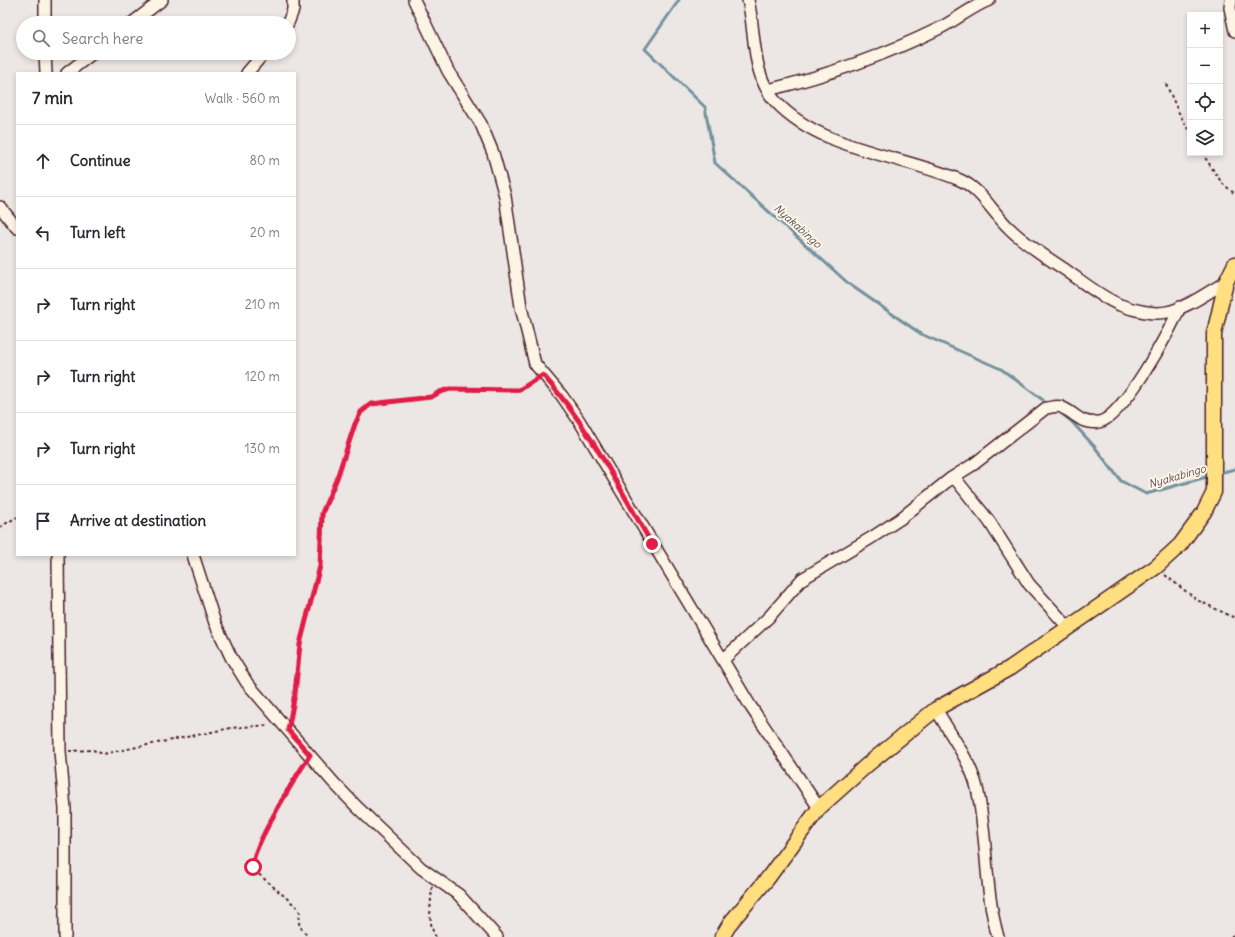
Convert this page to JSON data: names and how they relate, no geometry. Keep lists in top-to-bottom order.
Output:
{
  "water": ["Nyakabingo"],
  "page": {
    "map_buttons": ["+", "−"],
    "search": "Search here",
    "heading": ["7 min", "Walk · 560 m"],
    "list": [
      ["Continue", "80 m"],
      ["Turn left", "20 m"],
      ["Turn right", "210 m"],
      ["Turn right", "120 m"],
      ["Turn right", "130 m"],
      "Arrive at destination"
    ]
  }
}
